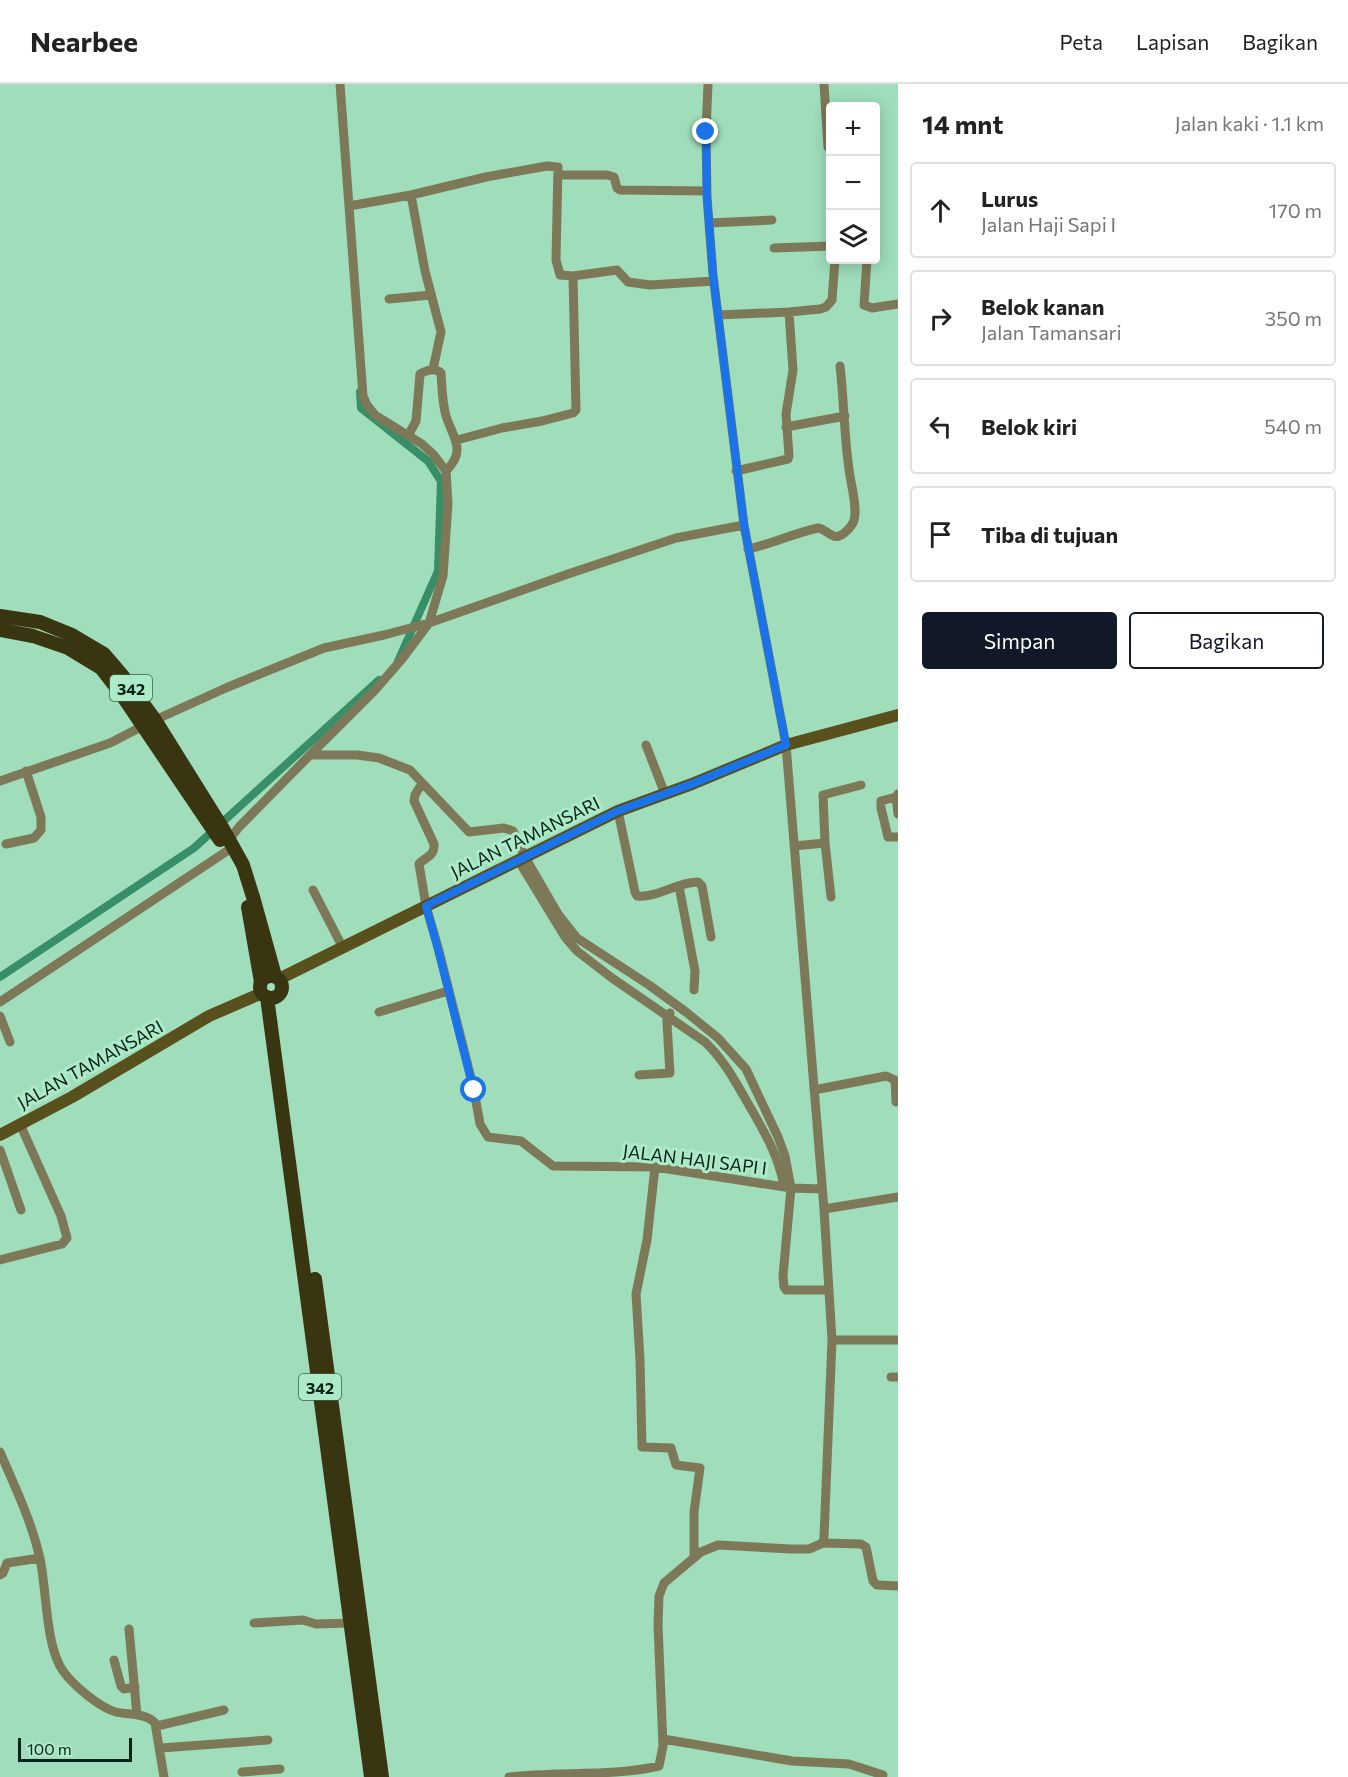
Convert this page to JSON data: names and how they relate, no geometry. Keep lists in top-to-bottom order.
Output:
{
  "streets": {
    "main road": ["342", "JALAN TAMANSARI"],
    "street": ["JALAN HAJI SAPI I"]
  },
  "crossings": [
    ["342", "JALAN TAMANSARI"],
    ["JALAN TAMANSARI", "JALAN HAJI SAPI I"]
  ],
  "scale_bar": "100 m",
  "page": {
    "header": "Nearbee",
    "nav": ["Peta", "Lapisan", "Bagikan"],
    "heading": ["14 mnt", "Jalan kaki · 1.1 km"],
    "map_buttons": ["+", "−"],
    "list": [
      ["Lurus", "Jalan Haji Sapi I", "170 m"],
      ["Belok kanan", "Jalan Tamansari", "350 m"],
      ["Belok kiri", "540 m"],
      "Tiba di tujuan"
    ],
    "buttons": ["Simpan", "Bagikan"],
    "scale": "100 m"
  }
}
